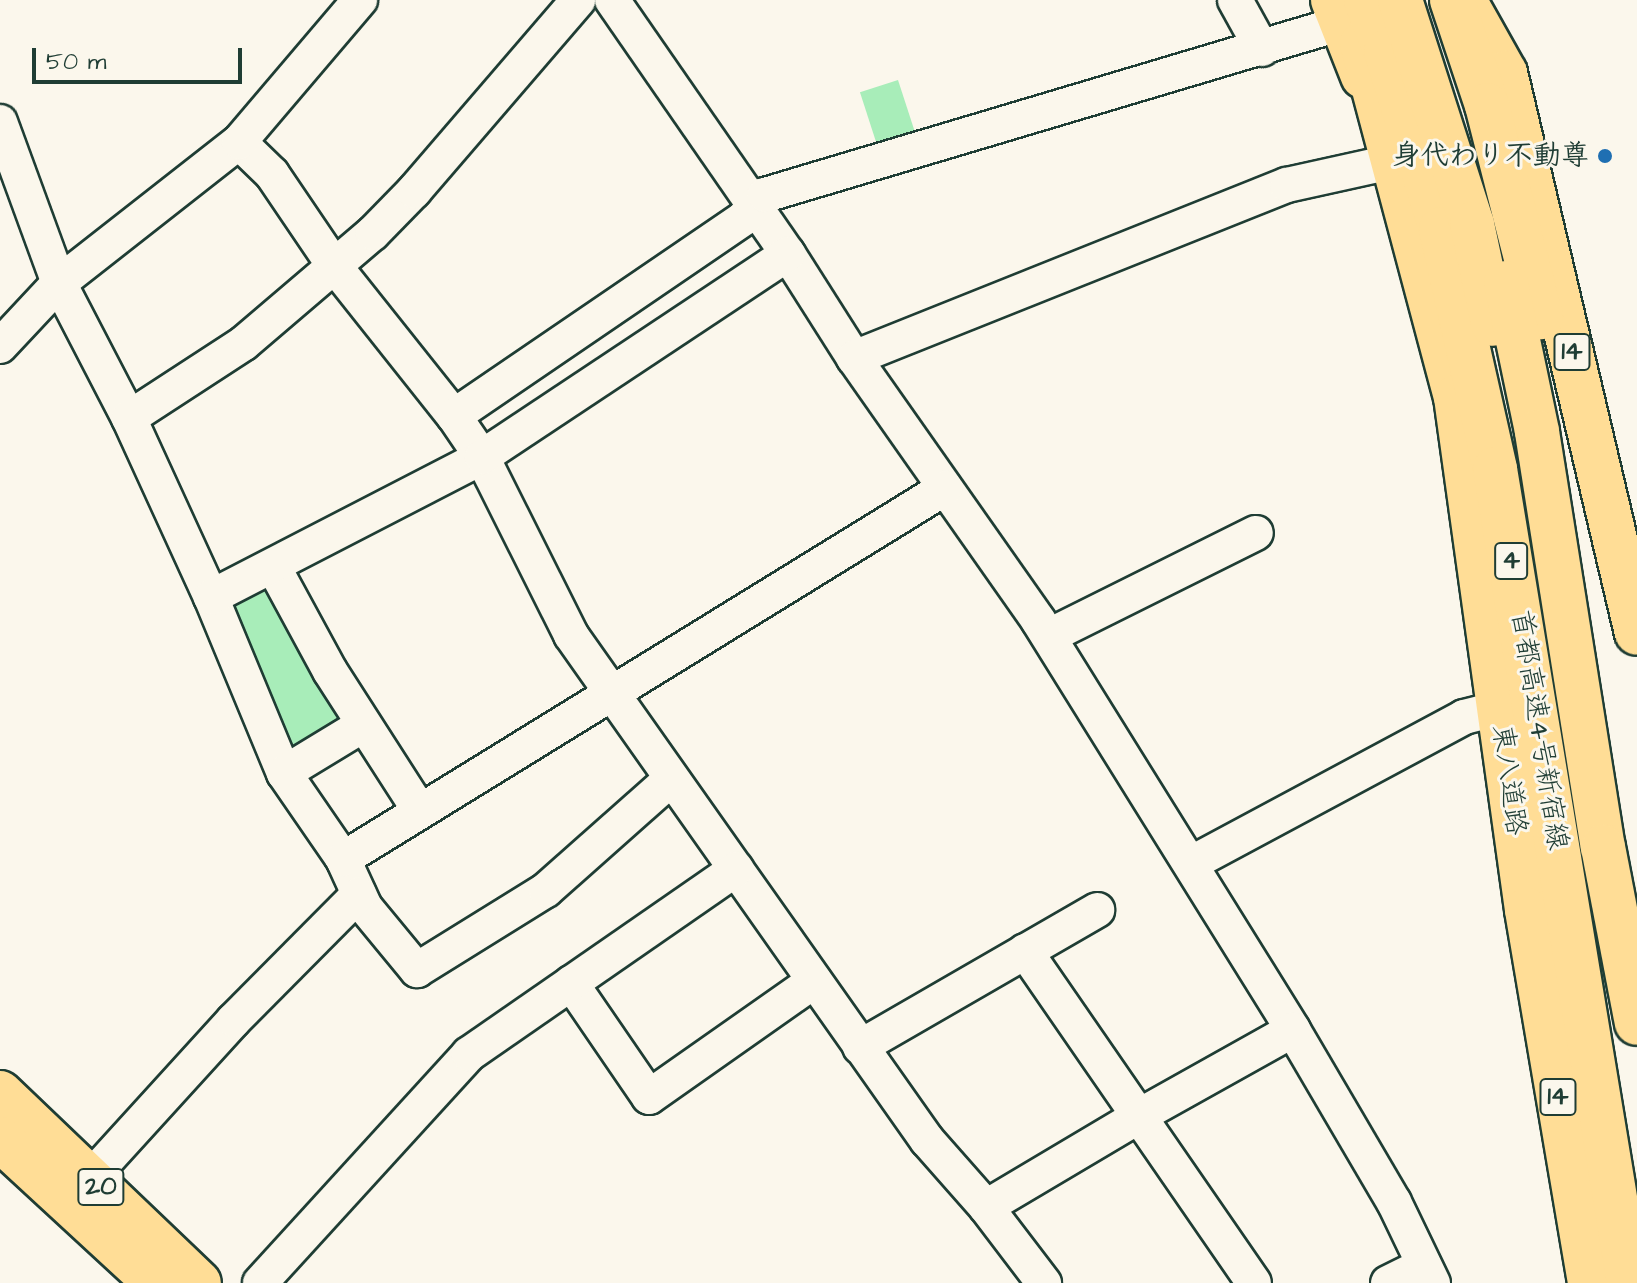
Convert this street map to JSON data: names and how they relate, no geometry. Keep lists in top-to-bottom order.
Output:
{
  "streets": {
    "main road": [
      "14",
      "4",
      "首都高速4号新宿線",
      "東八道路",
      "20"
    ]
  },
  "crossings": [
    ["14", "東八道路"],
    ["首都高速4号新宿線", "東八道路"]
  ],
  "places": ["身代わり不動尊"],
  "scale_bar": "50 m"
}
